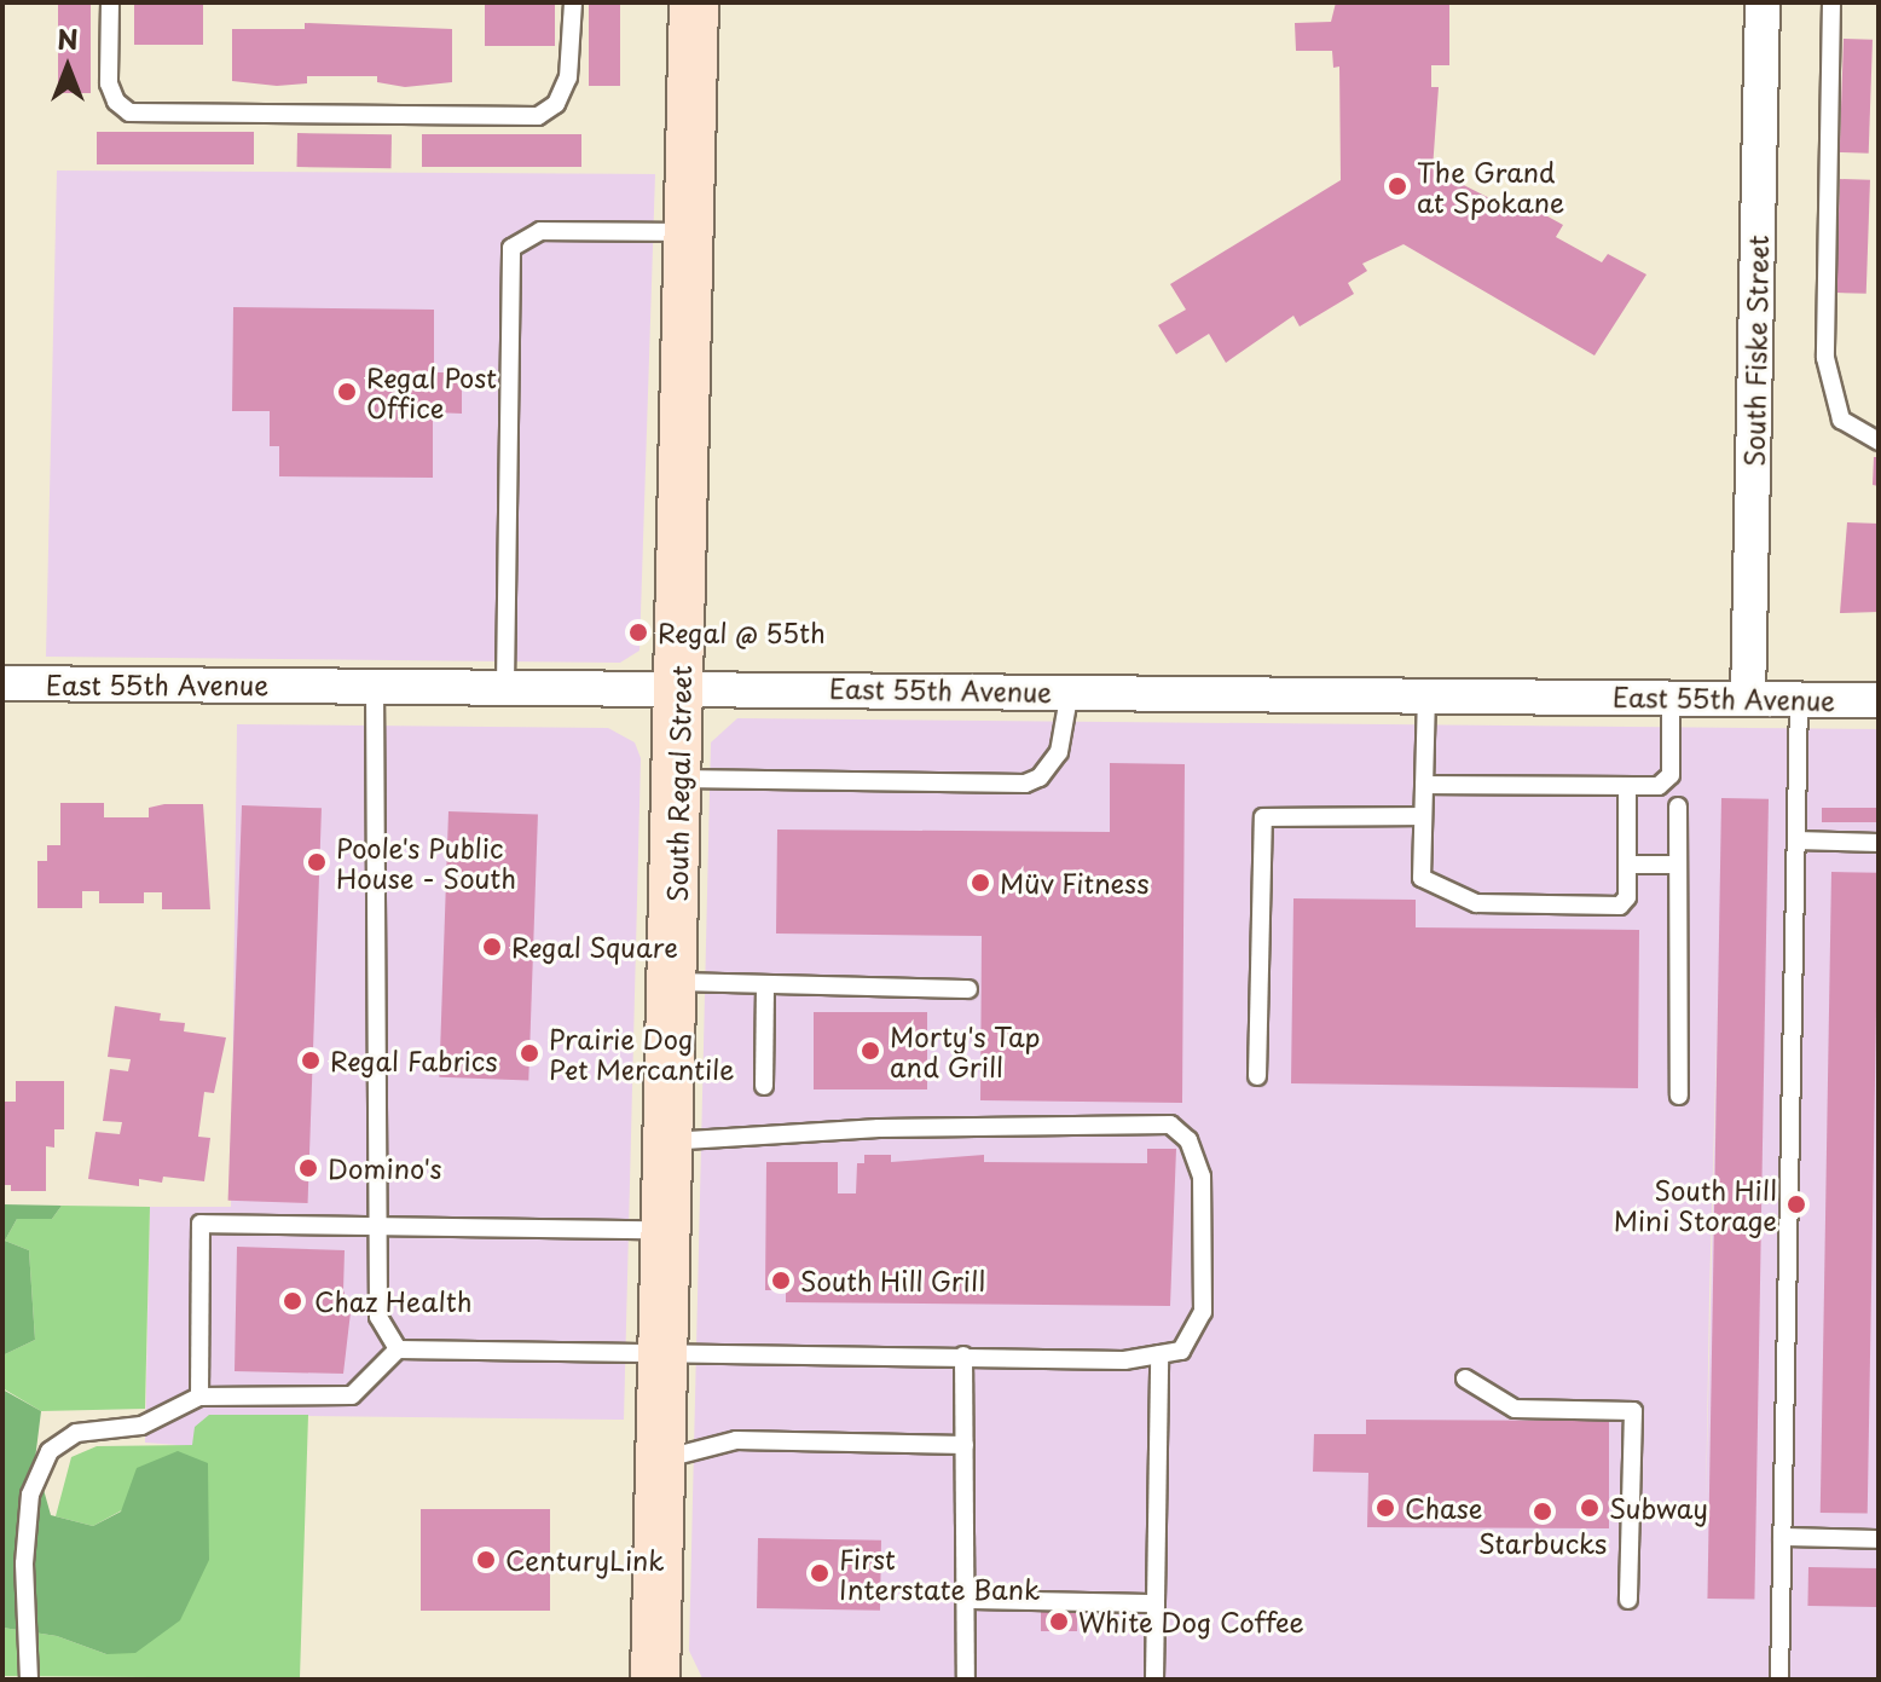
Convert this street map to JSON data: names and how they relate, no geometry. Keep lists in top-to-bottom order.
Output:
{
  "streets": {
    "main road": ["South Regal Street"],
    "street": ["South Fiske Street", "East 55th Avenue"]
  },
  "crossings": [
    ["South Fiske Street", "East 55th Avenue"],
    ["East 55th Avenue", "South Regal Street"]
  ],
  "places": [
    "The Grand at Spokane",
    "Regal Post Office",
    "Regal @ 55th",
    "Poole's Public House - South",
    "Müv Fitness",
    "Regal Square",
    "Morty's Tap and Grill",
    "Prairie Dog Pet Mercantile",
    "Regal Fabrics",
    "Domino's",
    "South Hill Mini Storage",
    "South Hill Grill",
    "Chaz Health",
    "Chase",
    "Subway",
    "Starbucks",
    "CenturyLink",
    "First Interstate Bank",
    "White Dog Coffee"
  ],
  "north": "top"
}
